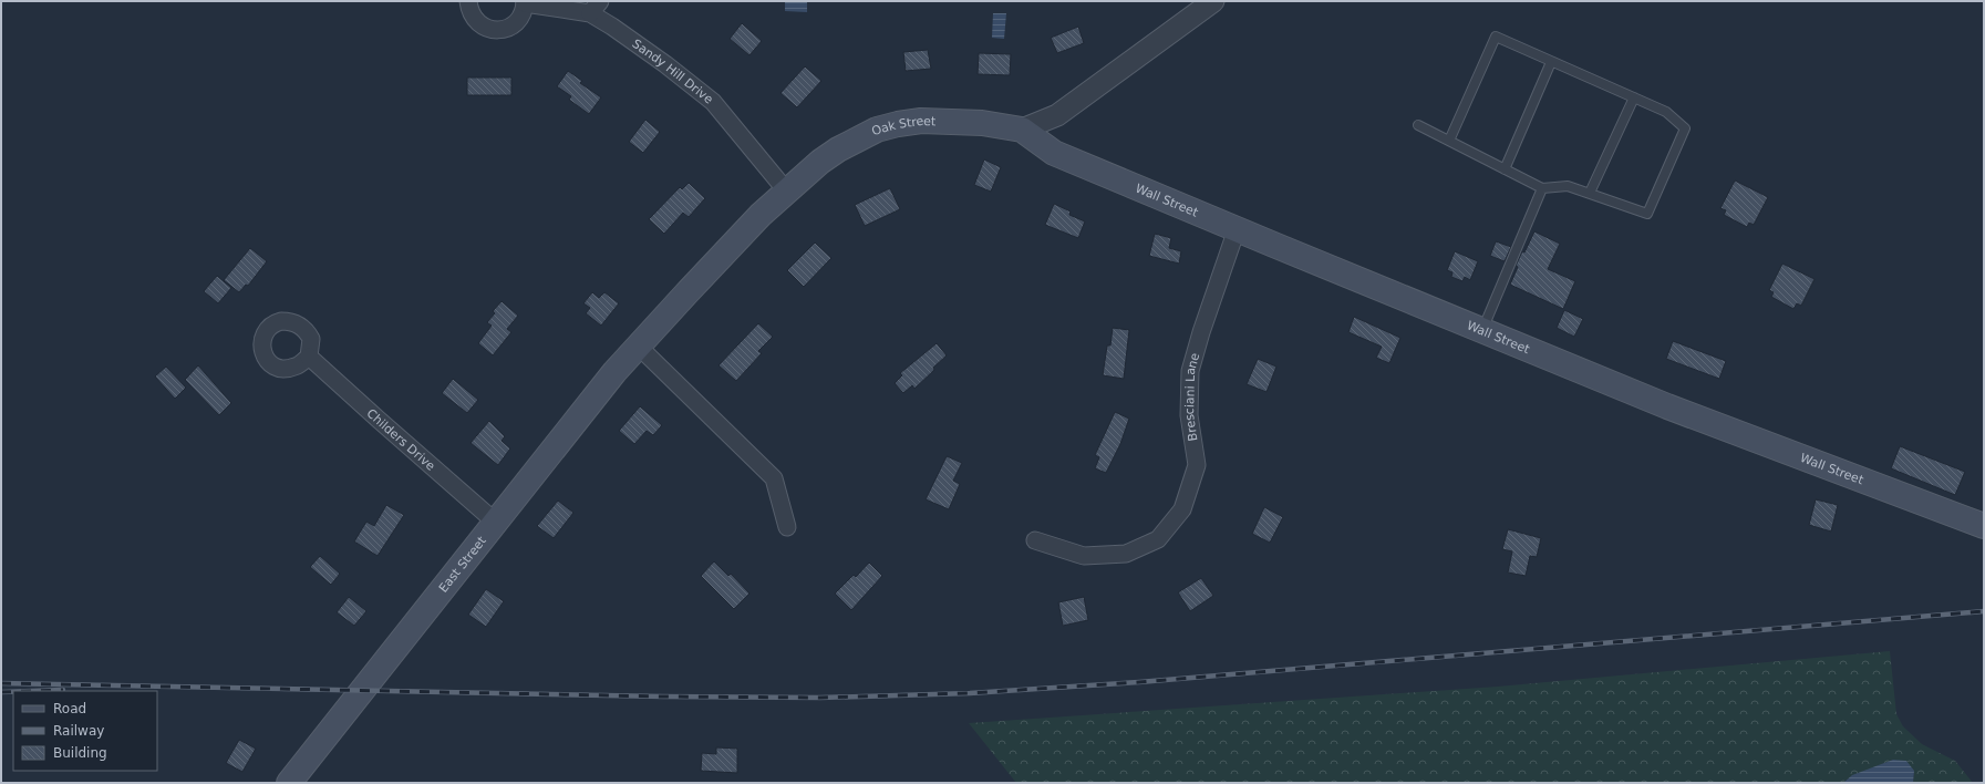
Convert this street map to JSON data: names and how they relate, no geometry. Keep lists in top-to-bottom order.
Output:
{
  "streets": {
    "main road": ["Oak Street", "Wall Street", "East Street"],
    "street": ["Sandy Hill Drive", "Bresciani Lane", "Childers Drive"]
  },
  "crossings": [
    ["Sandy Hill Drive", "Oak Street"],
    ["Oak Street", "Wall Street"],
    ["Oak Street", "East Street"],
    ["Wall Street", "Bresciani Lane"],
    ["Childers Drive", "East Street"]
  ],
  "legend": ["Road", "Railway", "Building"]
}
